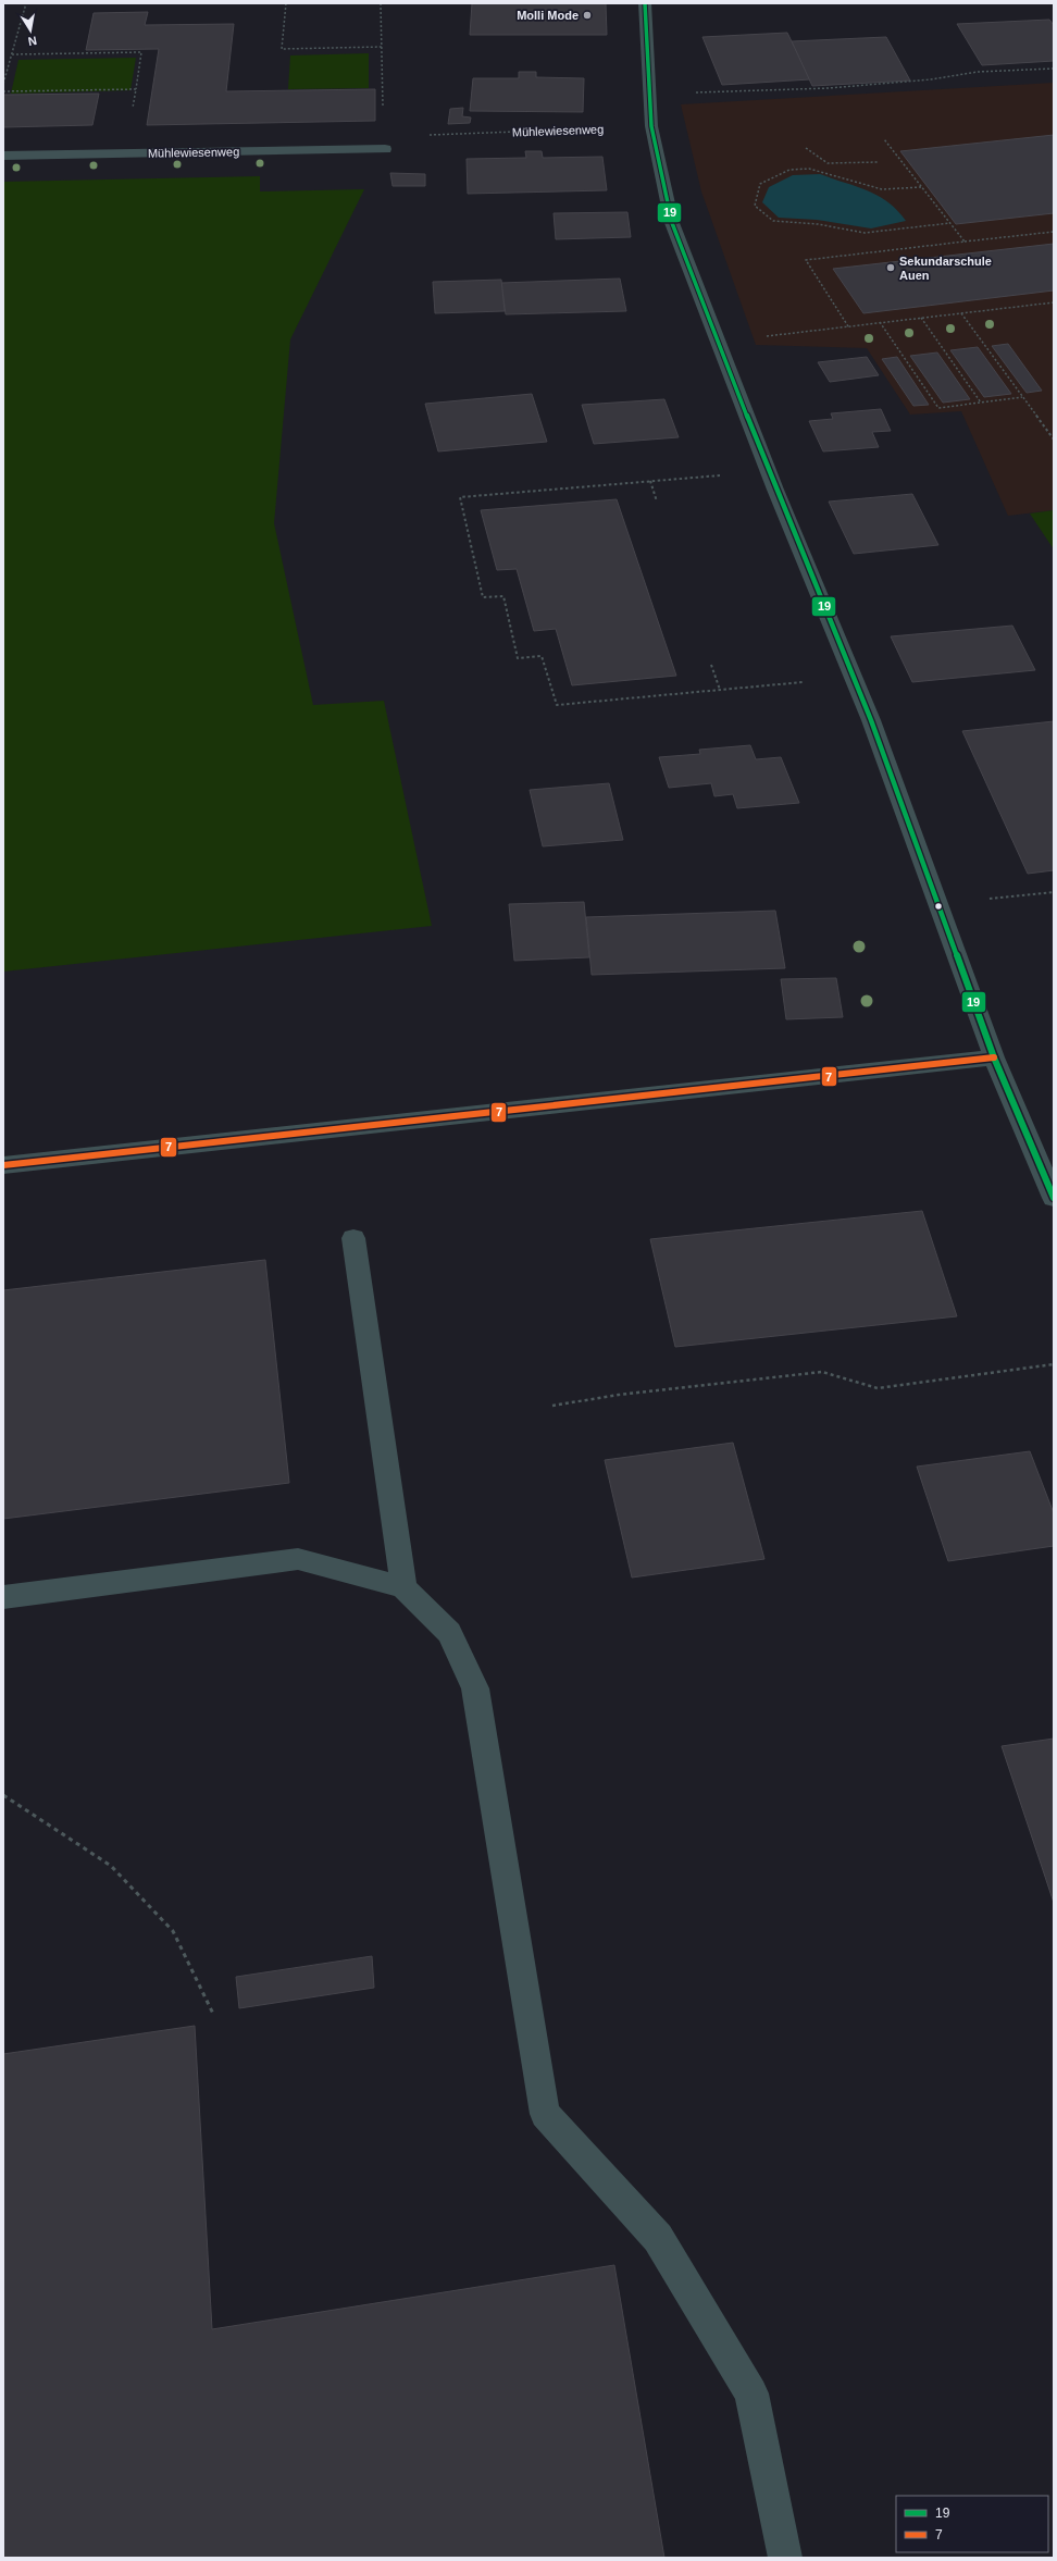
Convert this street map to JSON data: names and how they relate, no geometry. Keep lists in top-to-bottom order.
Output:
{
  "streets": {
    "street": ["Mühlewiesenweg"]
  },
  "places": ["Molli Mode", "Sekundarschule Auen"],
  "lines": ["transit line 19", "transit line 7"],
  "legend": ["19", "7"],
  "north": "bottom"
}
